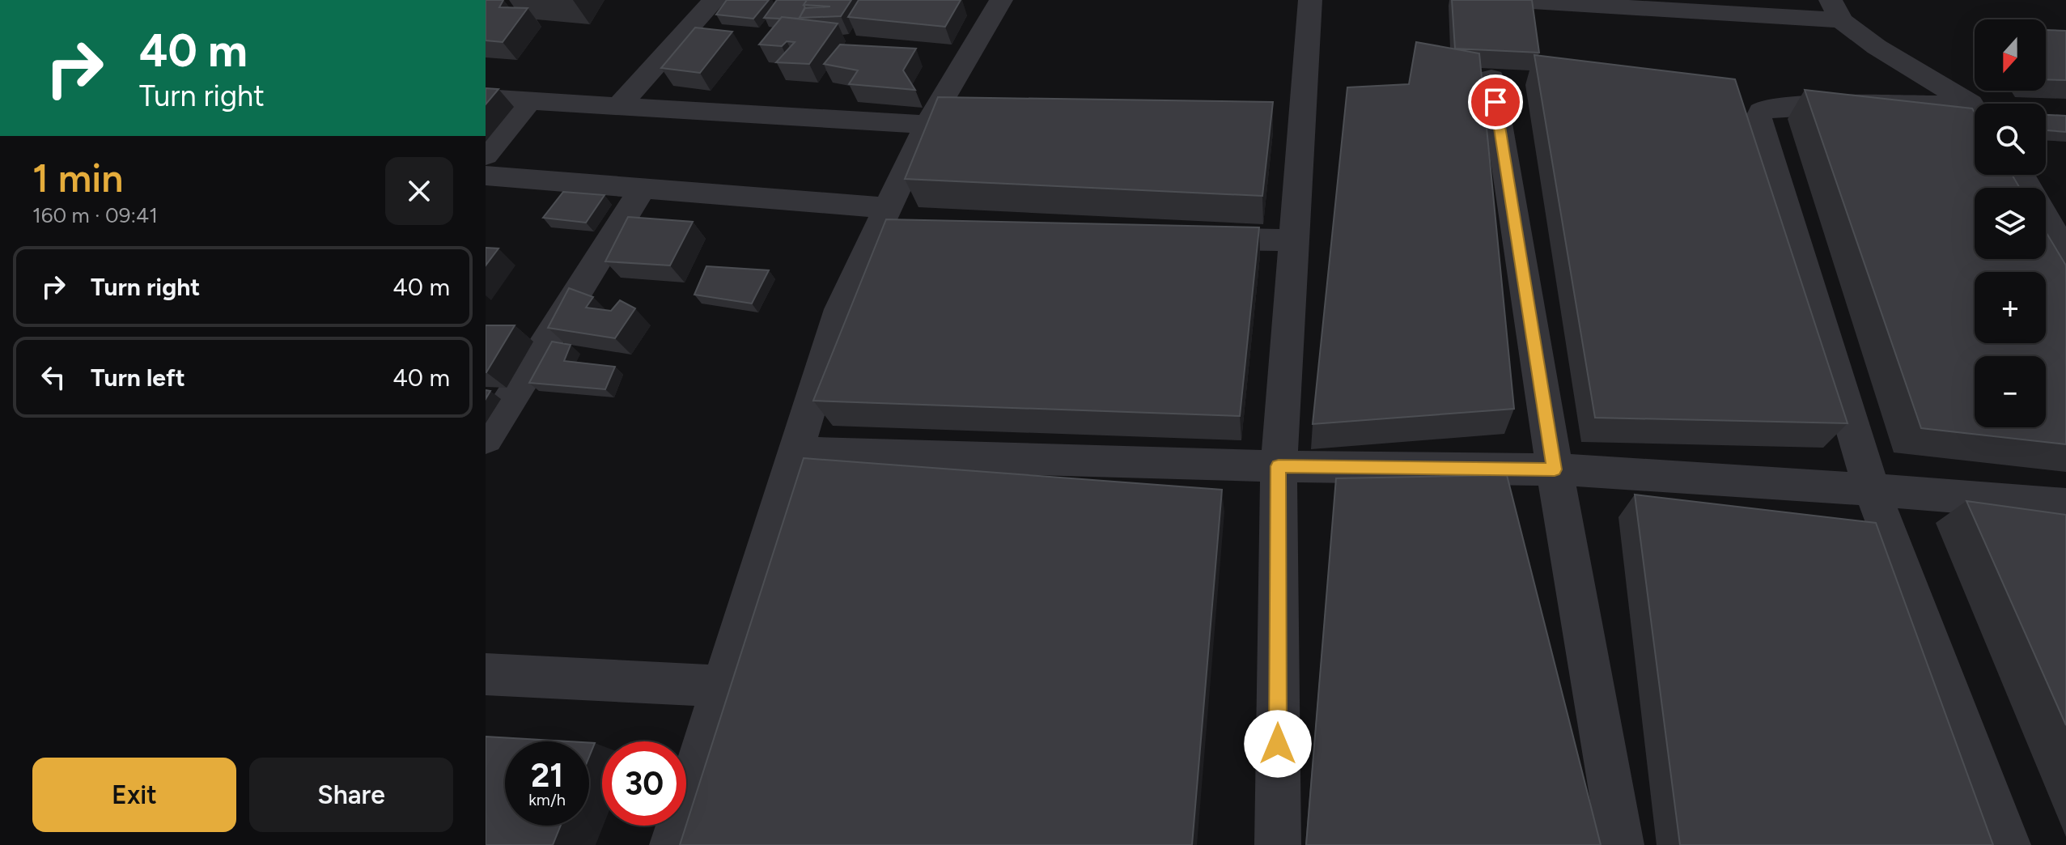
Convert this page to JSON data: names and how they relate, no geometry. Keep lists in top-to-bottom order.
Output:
{
  "north": "bottom",
  "page": {
    "turn": ["40 m", "Turn right"],
    "map_buttons": ["+", "−"],
    "heading": ["1 min", "160 m · 09:41"],
    "list": [
      {
        "name": "Turn right",
        "value": "40 m"
      },
      {
        "name": "Turn left",
        "value": "40 m"
      }
    ],
    "speed": "21 km/h",
    "limit": "30",
    "buttons": ["Exit", "Share"]
  }
}
